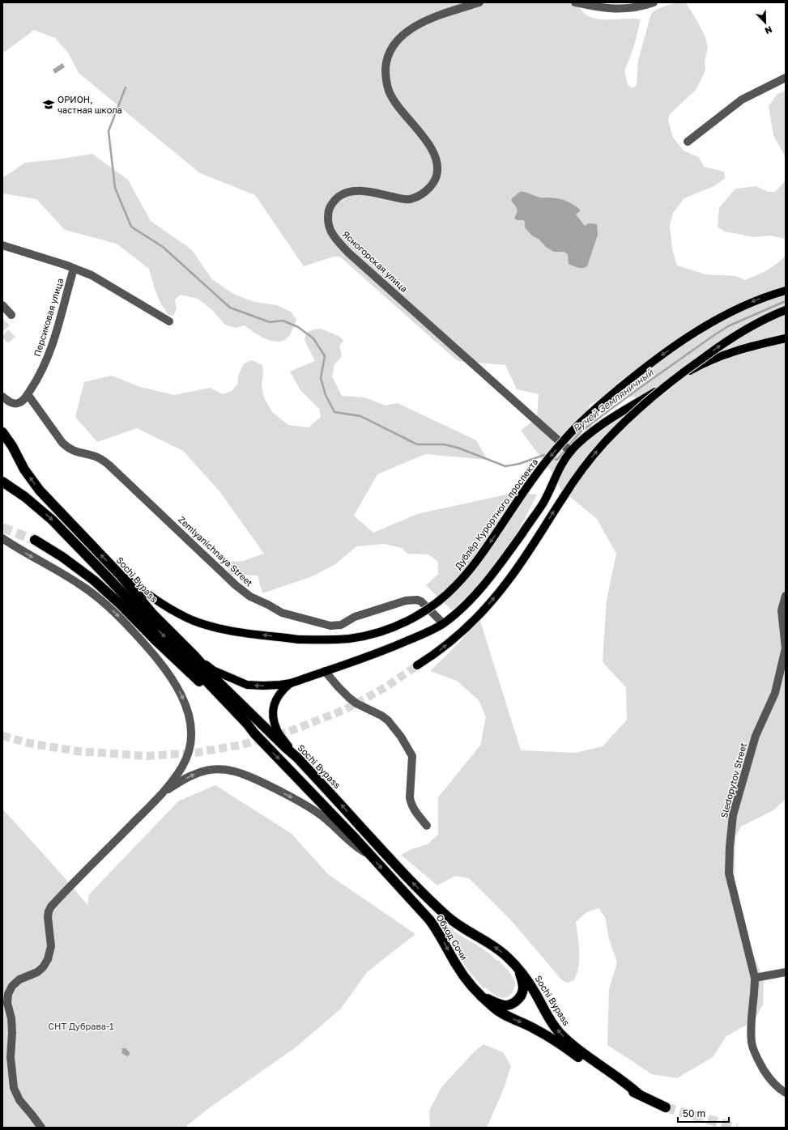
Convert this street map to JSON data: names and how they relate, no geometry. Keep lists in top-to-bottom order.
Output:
{
  "streets": {
    "highway": ["Sochi Bypass", "Обход Сочи"],
    "main road": ["Дублёр Курортного проспекта"],
    "street": [
      "Ясногорская улица",
      "Персиковая улица",
      "Zemlyanichnaya Street",
      "Sledopytov Street"
    ]
  },
  "crossings": [
    ["Персиковая улица", "Zemlyanichnaya Street"],
    ["Дублёр Курортного проспекта", "Sochi Bypass"],
    ["Sochi Bypass", "Обход Сочи"]
  ],
  "one_way": ["Обход Сочи"],
  "water": ["Ручей Земляничный"],
  "parks": ["СНТ Дубрава-1"],
  "places": {
    "school or university": ["ОРИОН, частная школа"]
  },
  "scale_bar": "50 m",
  "north": "bottom right"
}
